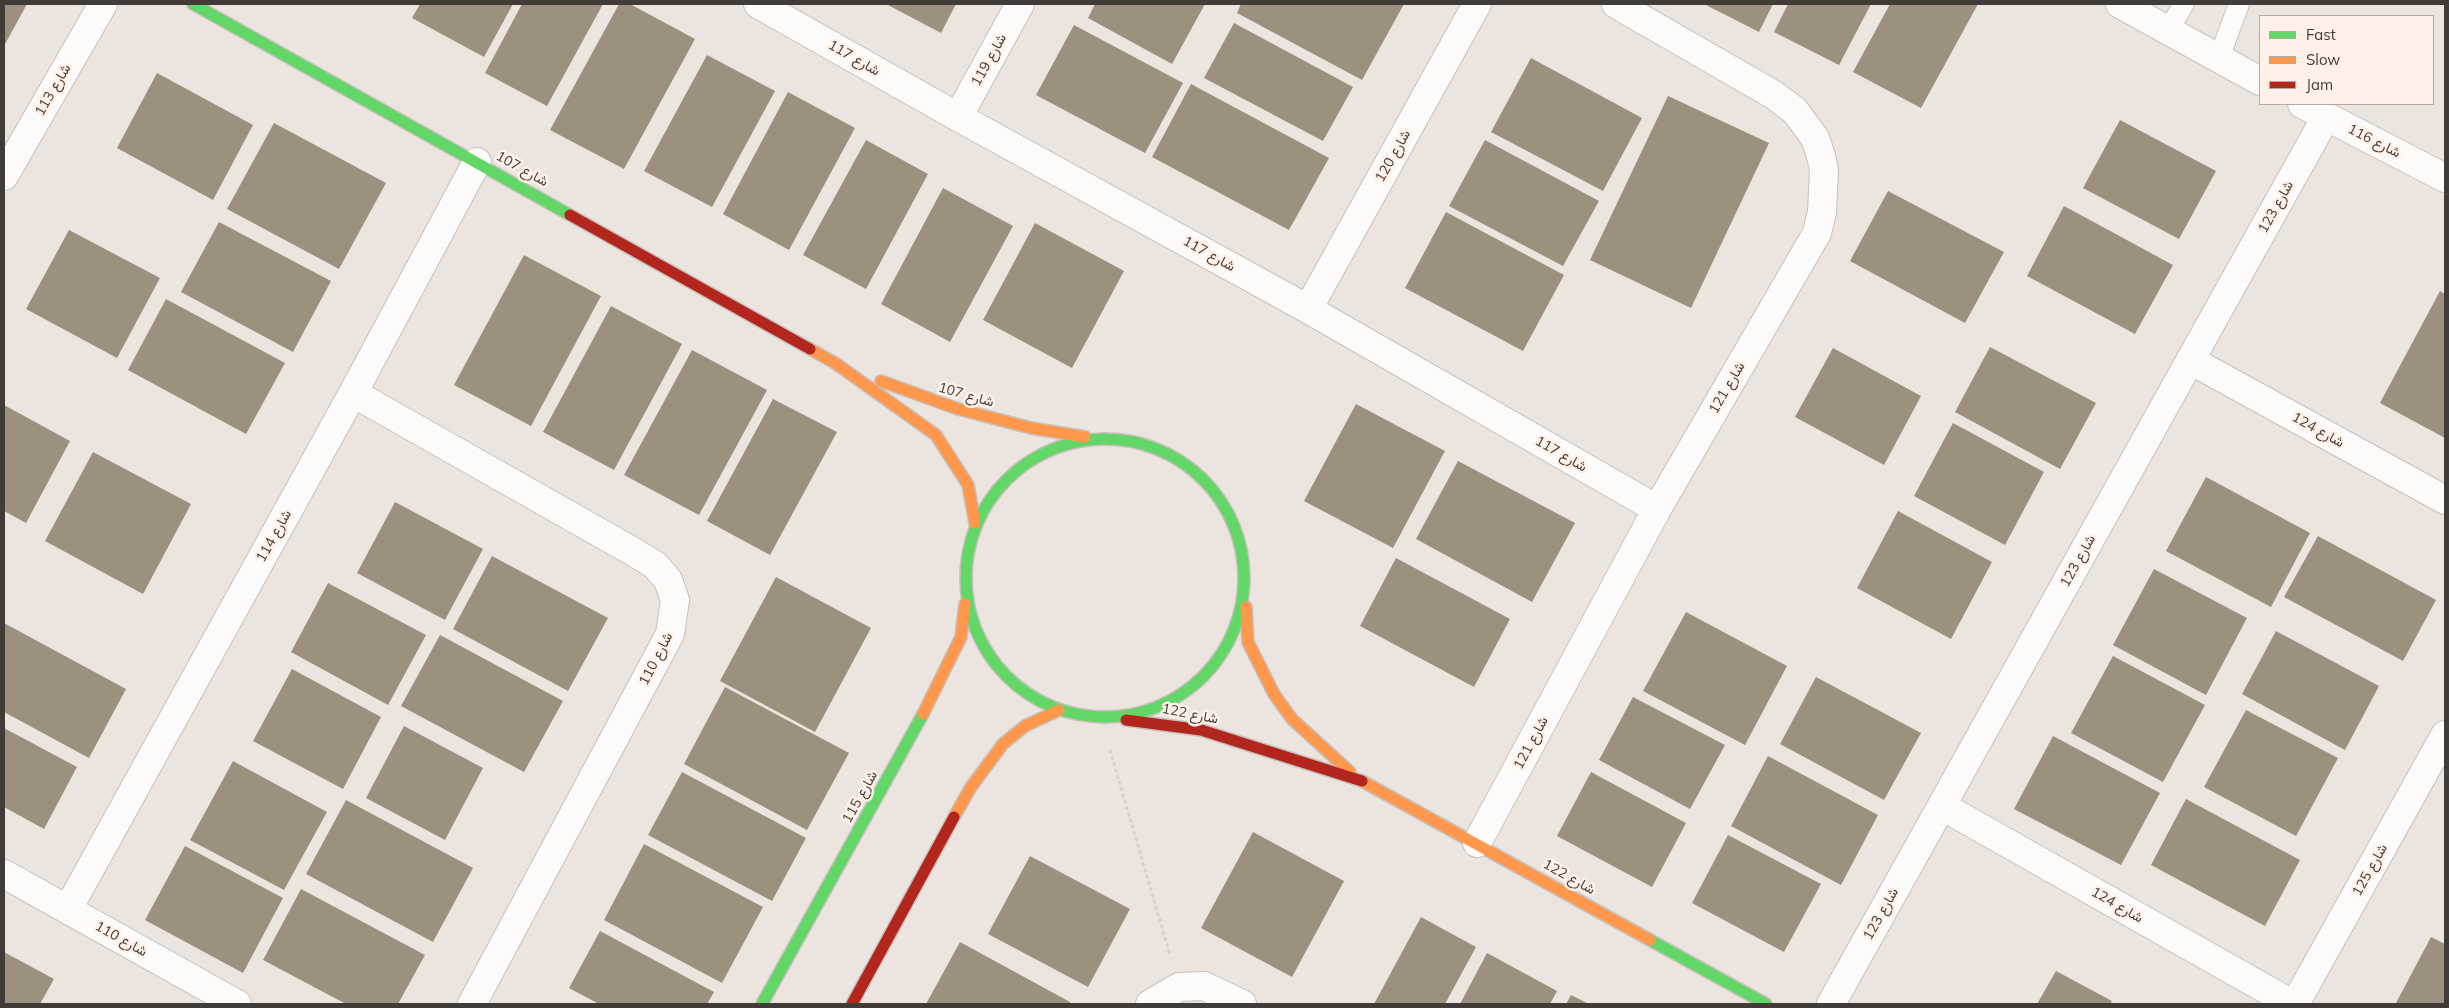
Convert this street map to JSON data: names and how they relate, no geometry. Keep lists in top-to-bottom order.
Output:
{
  "streets": {
    "street": [
      "شارع 117",
      "شارع 119",
      "شارع 113",
      "شارع 116",
      "شارع 120",
      "شارع 107",
      "شارع 123",
      "شارع 121",
      "شارع 124",
      "شارع 114",
      "شارع 110",
      "شارع 122",
      "شارع 115",
      "شارع 125"
    ]
  },
  "crossings": [
    ["شارع 117", "شارع 119"],
    ["شارع 117", "شارع 120"],
    ["شارع 117", "شارع 121"],
    ["شارع 116", "شارع 123"],
    ["شارع 107", "شارع 114"],
    ["شارع 107", "شارع 122"],
    ["شارع 123", "شارع 124"],
    ["شارع 121", "شارع 122"],
    ["شارع 124", "شارع 125"],
    ["شارع 114", "شارع 110"],
    ["شارع 122", "شارع 115"]
  ],
  "legend": ["Fast", "Slow", "Jam"]
}
